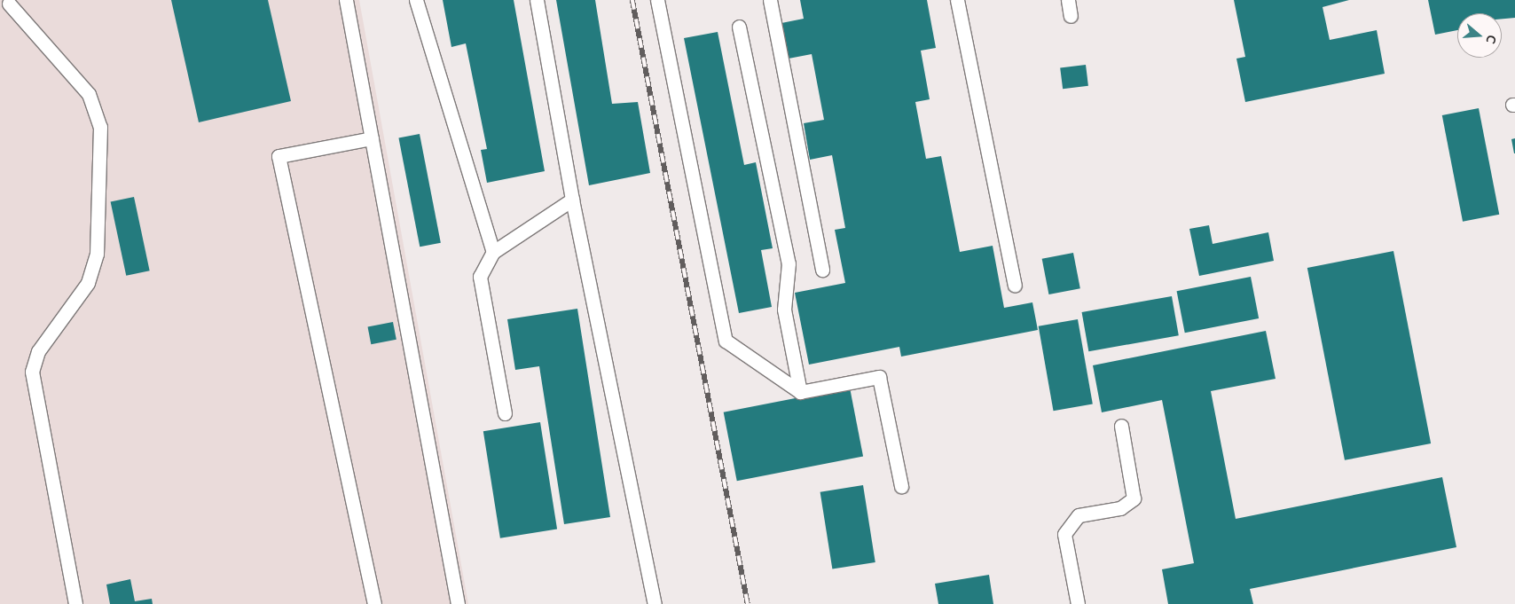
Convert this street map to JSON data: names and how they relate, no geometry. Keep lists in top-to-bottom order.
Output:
{
  "north": "right"
}
